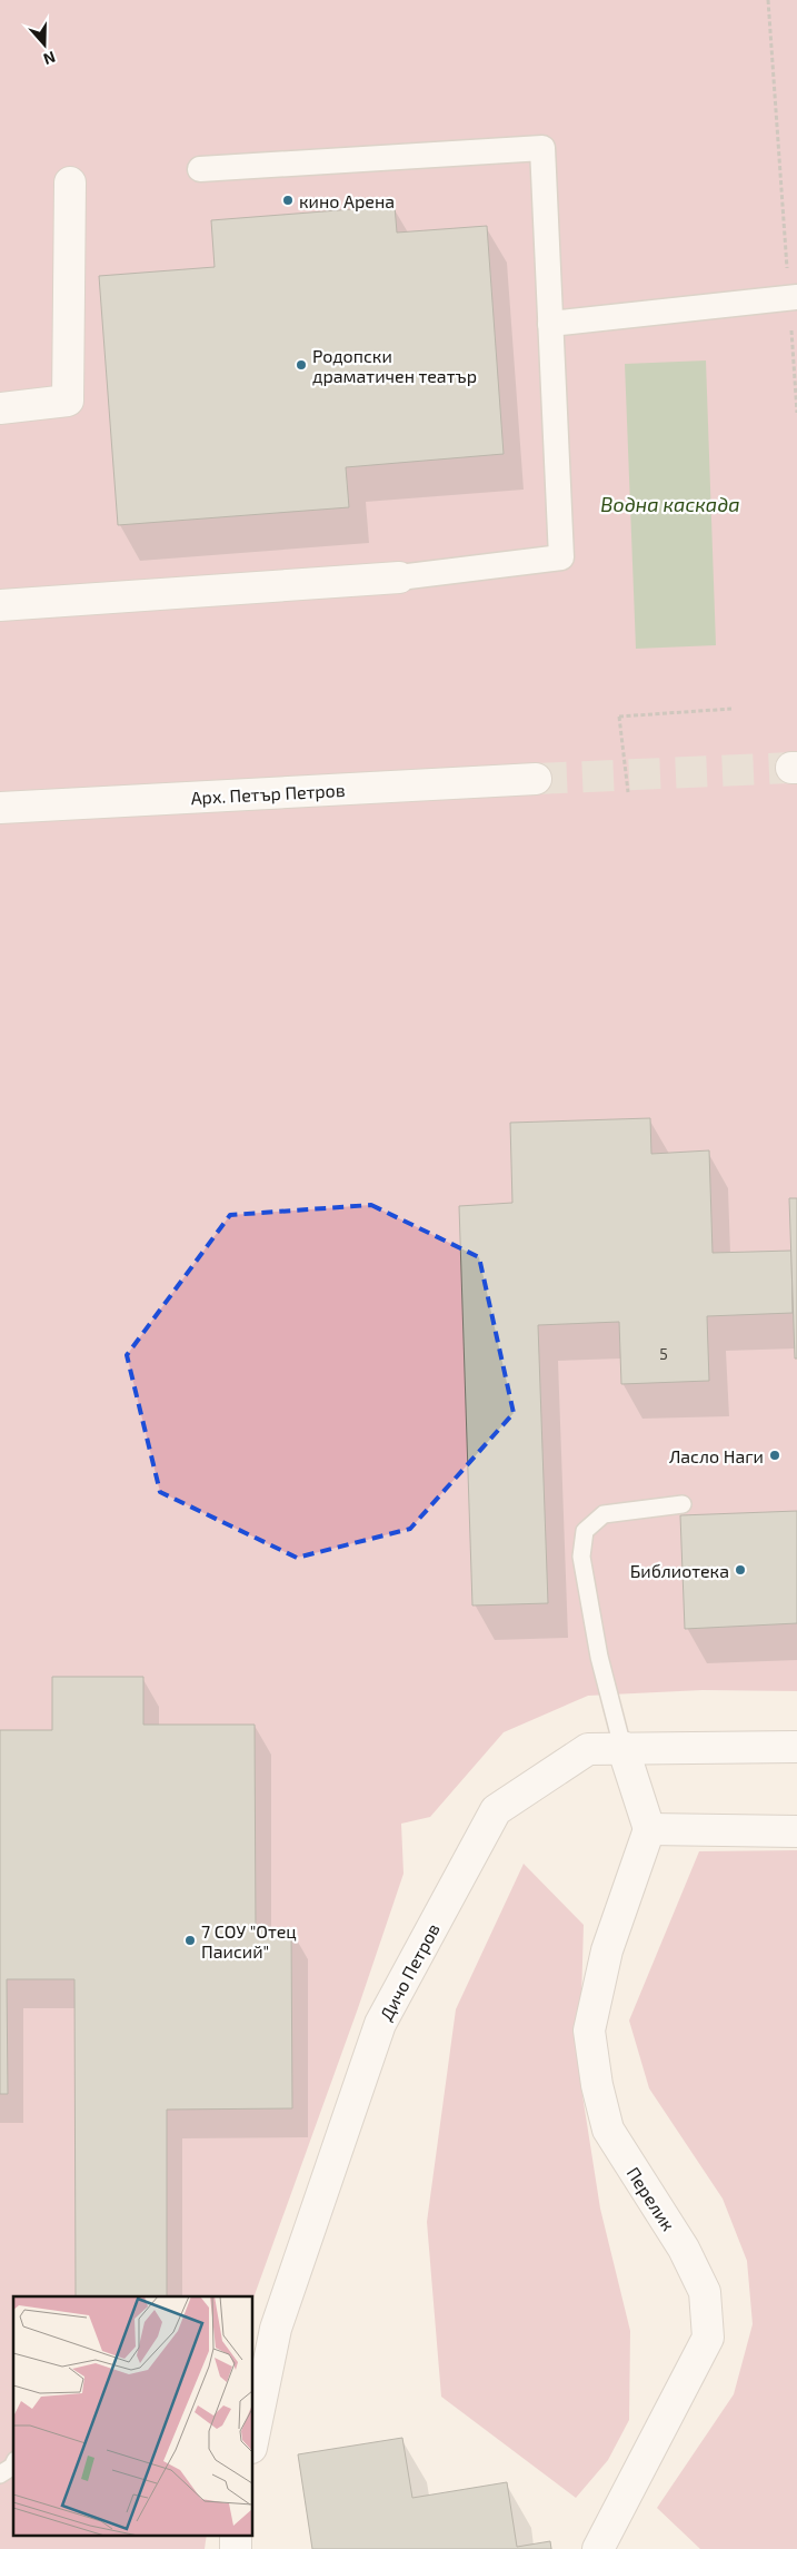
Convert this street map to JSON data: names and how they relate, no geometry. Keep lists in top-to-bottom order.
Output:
{
  "streets": {
    "street": ["Арх. Петър Петров", "Дичо Петров", "Перелик"]
  },
  "water": ["Водна каскада"],
  "places": [
    "кино Арена",
    "Родопски драматичен театър",
    "Ласло Наги",
    "Библиотека",
    "7 СОУ \"Отец Паисий\""
  ],
  "house_numbers": ["5"],
  "north": "bottom"
}
